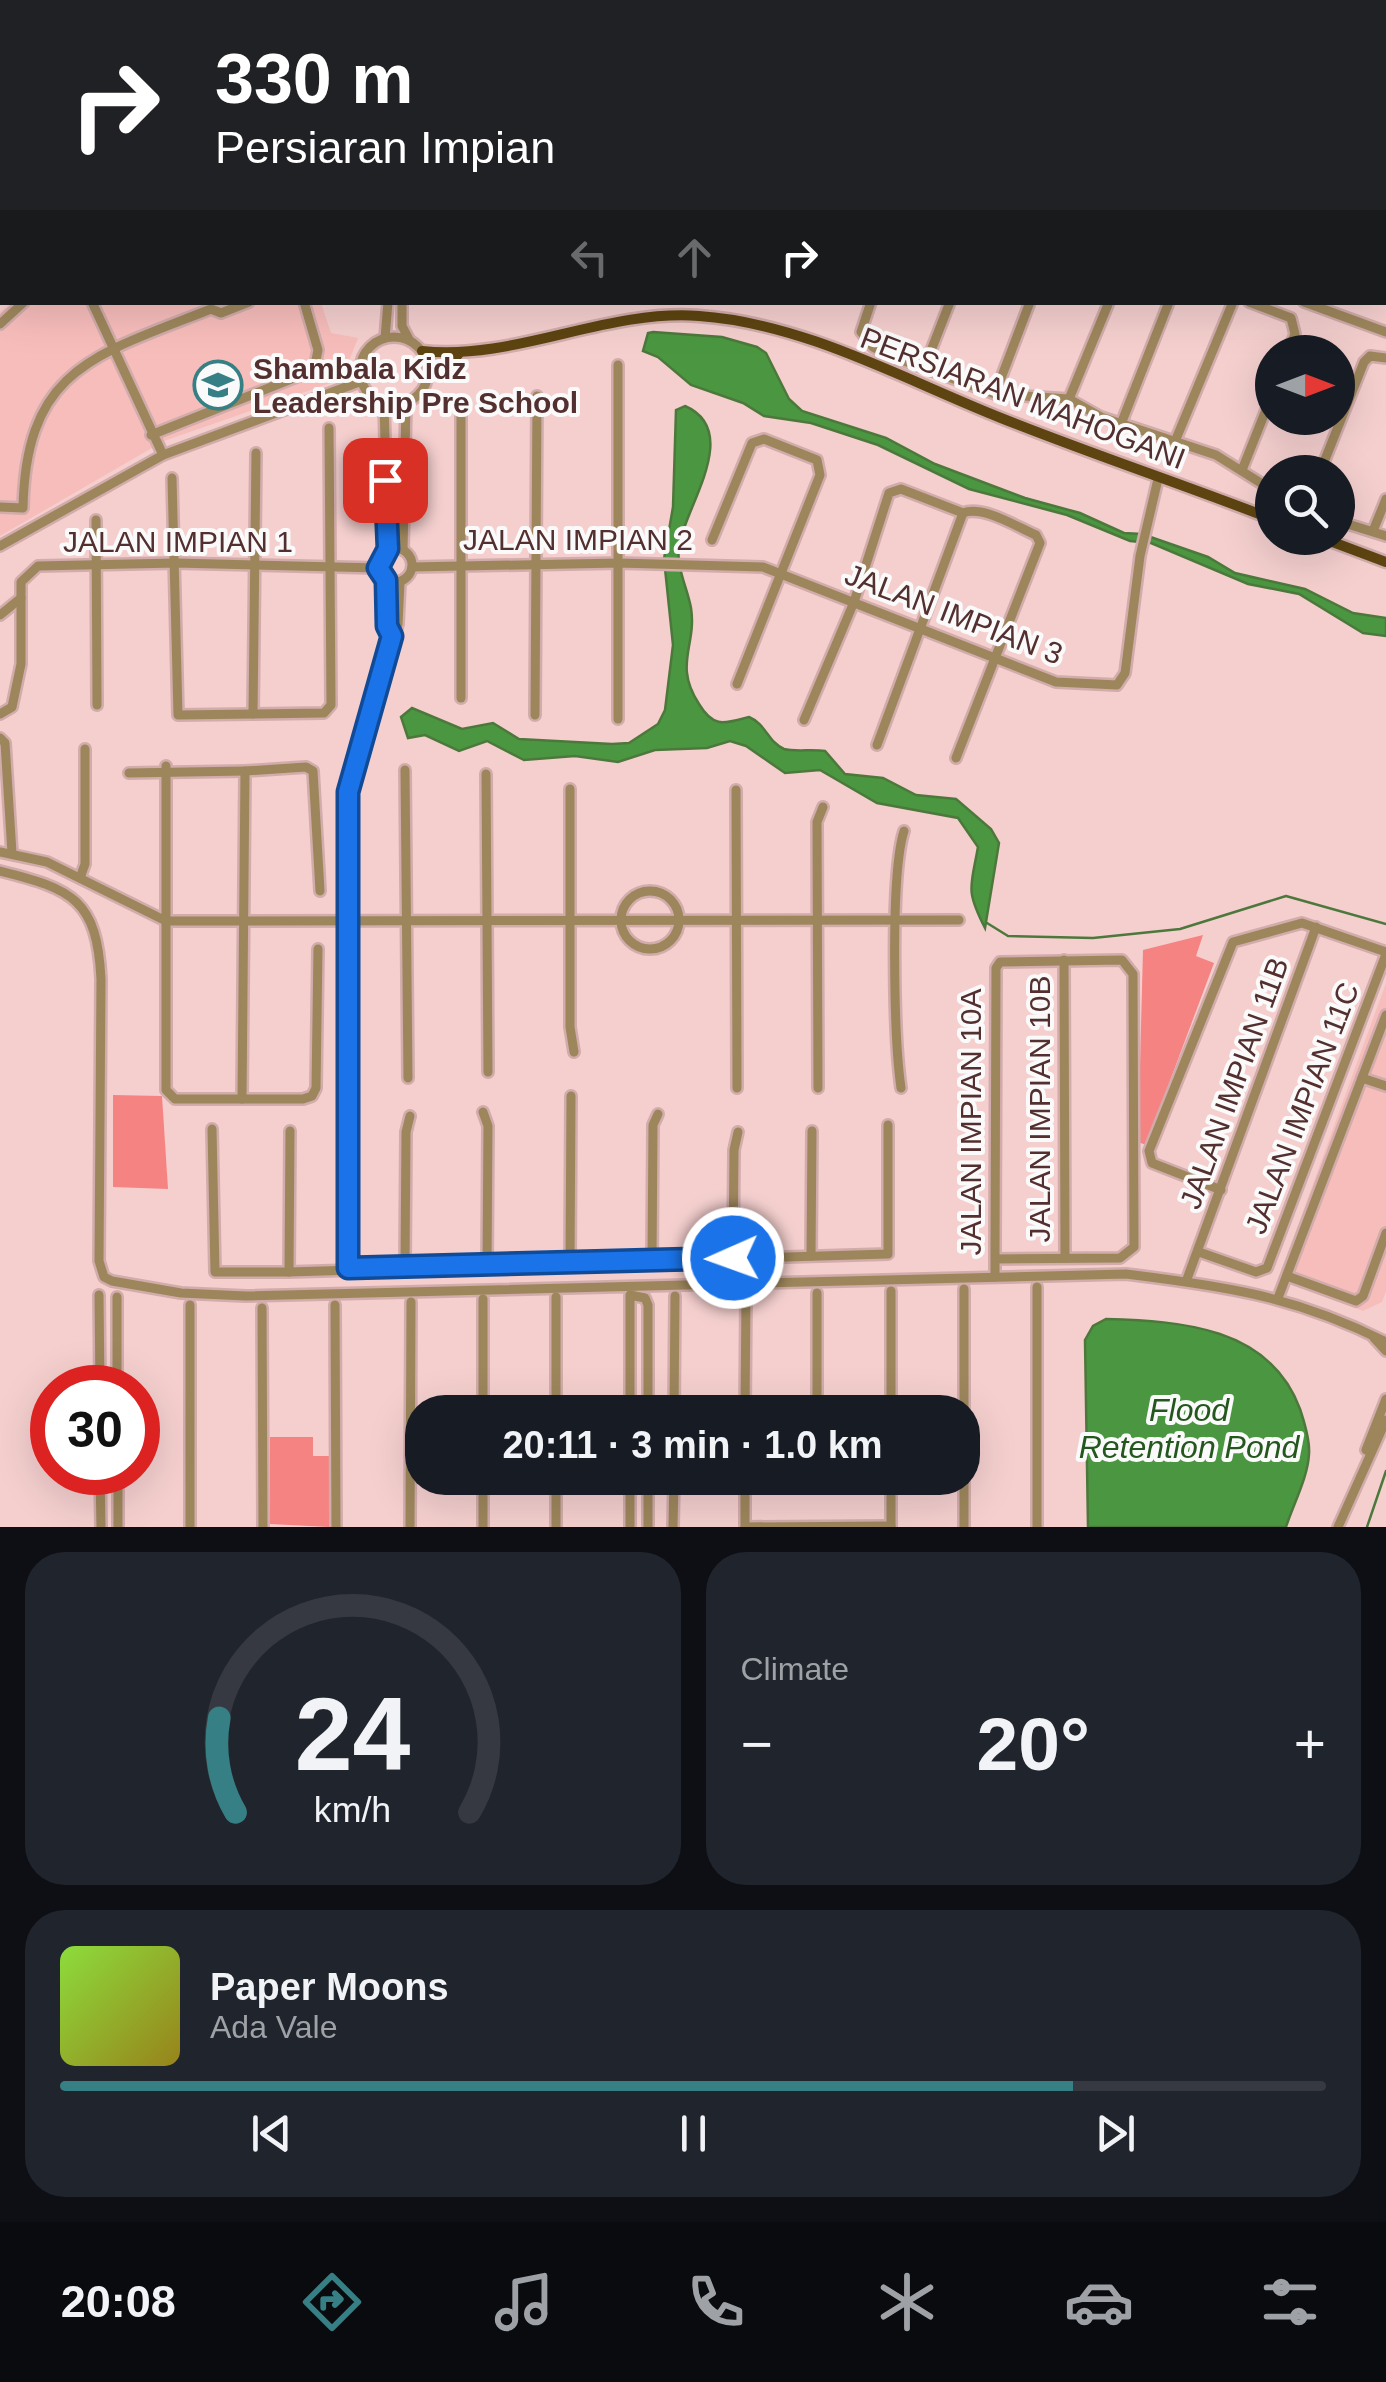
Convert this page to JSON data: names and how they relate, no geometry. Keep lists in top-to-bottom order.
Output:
{
  "streets": {
    "main road": ["PERSIARAN MAHOGANI"],
    "street": [
      "JALAN IMPIAN 2",
      "JALAN IMPIAN 1",
      "JALAN IMPIAN 3",
      "JALAN IMPIAN 11B",
      "JALAN IMPIAN 11C",
      "JALAN IMPIAN 10B",
      "JALAN IMPIAN 10A"
    ]
  },
  "crossings": [
    ["PERSIARAN MAHOGANI", "JALAN IMPIAN 3"],
    ["JALAN IMPIAN 2", "JALAN IMPIAN 1"],
    ["JALAN IMPIAN 2", "JALAN IMPIAN 3"],
    ["JALAN IMPIAN 11B", "JALAN IMPIAN 11C"],
    ["JALAN IMPIAN 10B", "JALAN IMPIAN 10A"]
  ],
  "water": ["Flood Retention Pond"],
  "places": {
    "school or university": ["Shambala Kidz Leadership Pre School"]
  },
  "north": "right",
  "page": {
    "turn": ["330 m", "Persiaran Impian"],
    "limit": "30",
    "trip": "20:11 · 3 min · 1.0 km",
    "tile": "Climate",
    "heat": ["−", "20°", "+"],
    "song": ["Paper Moons", "Ada Vale"],
    "tabs": "20:08",
    "gauge": ["24", "km/h"]
  }
}
